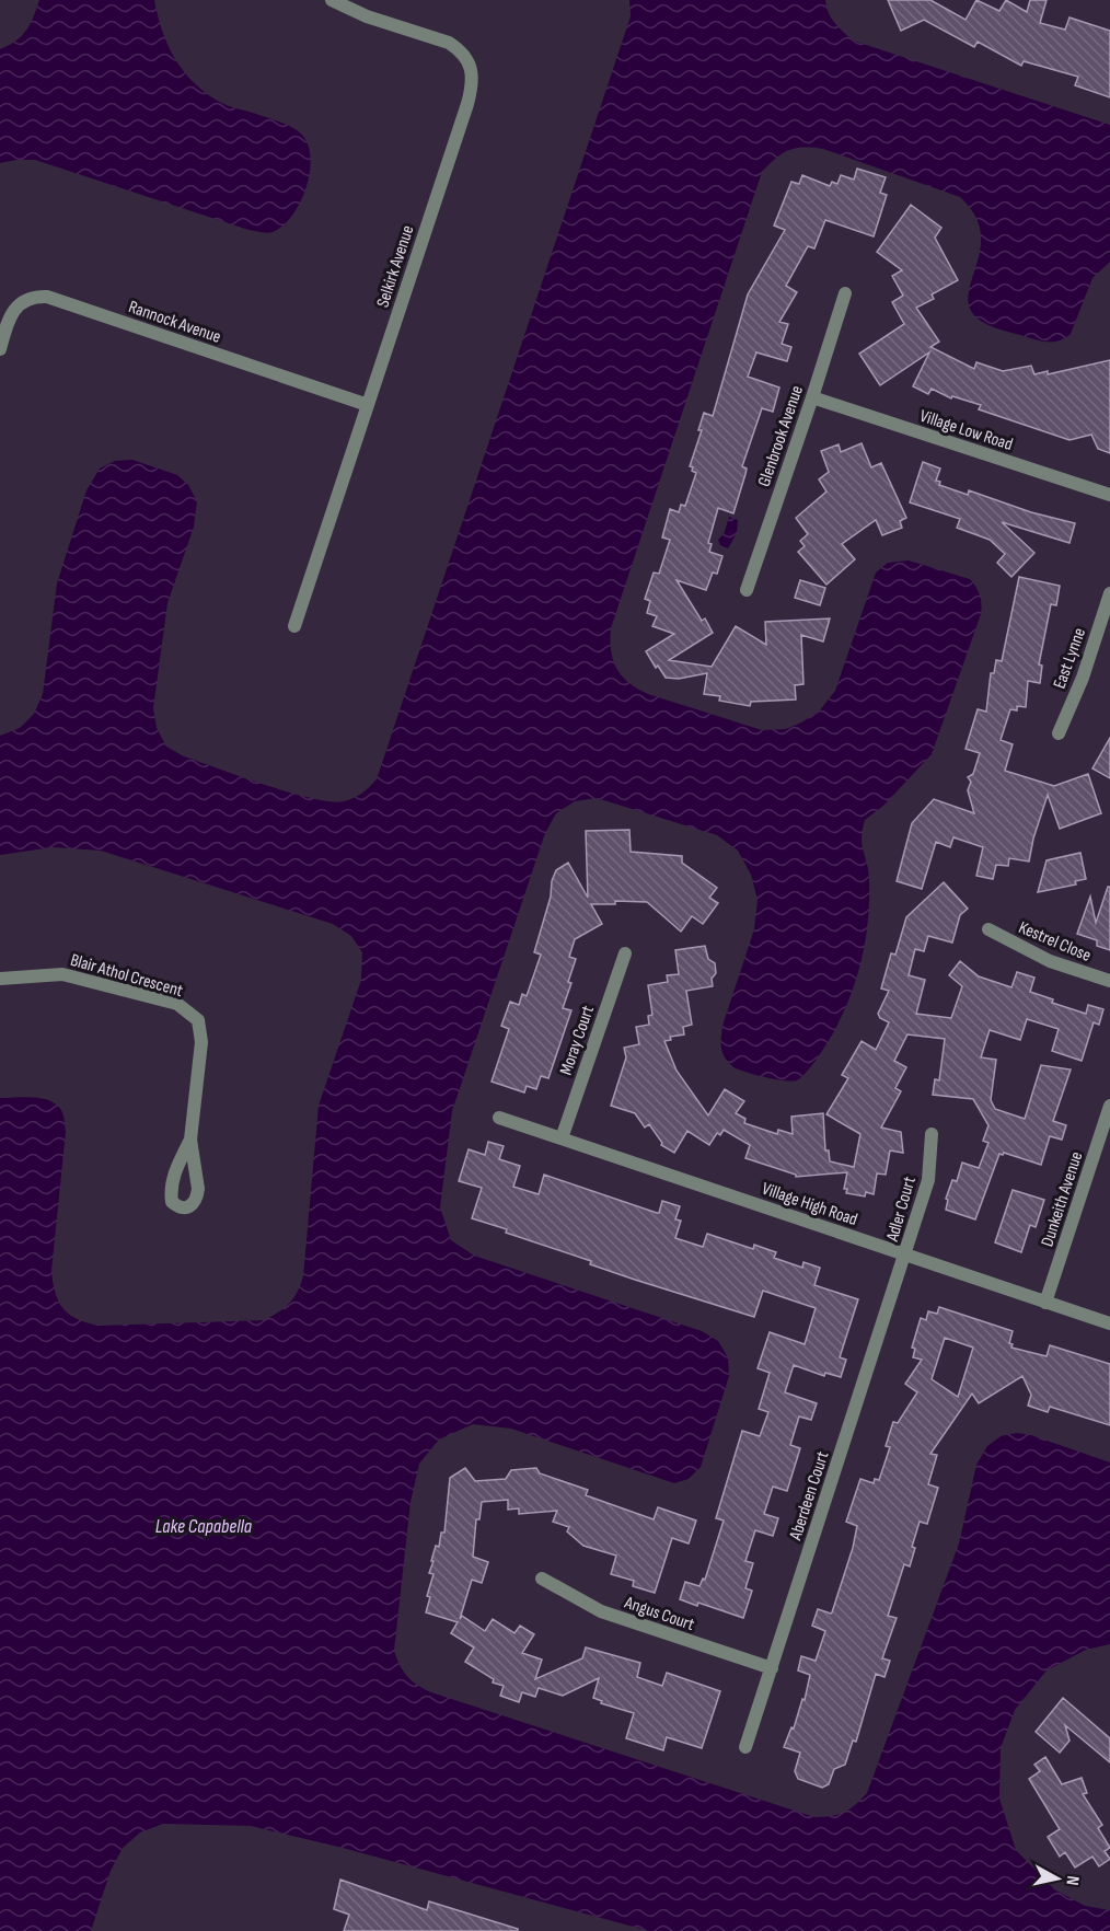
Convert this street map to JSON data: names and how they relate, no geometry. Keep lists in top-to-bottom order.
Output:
{
  "streets": {
    "street": [
      "Selkirk Avenue",
      "Rannock Avenue",
      "Village Low Road",
      "Glenbrook Avenue",
      "East Lynne",
      "Kestrel Close",
      "Blair Athol Crescent",
      "Moray Court",
      "Dunkeith Avenue",
      "Village High Road",
      "Adler Court",
      "Aberdeen Court",
      "Angus Court"
    ]
  },
  "crossings": [
    ["Selkirk Avenue", "Rannock Avenue"],
    ["Village Low Road", "Glenbrook Avenue"],
    ["Moray Court", "Village High Road"],
    ["Dunkeith Avenue", "Village High Road"],
    ["Village High Road", "Adler Court"],
    ["Village High Road", "Aberdeen Court"],
    ["Adler Court", "Aberdeen Court"],
    ["Aberdeen Court", "Angus Court"]
  ],
  "water": ["Lake Capabella"],
  "north": "right"
}
